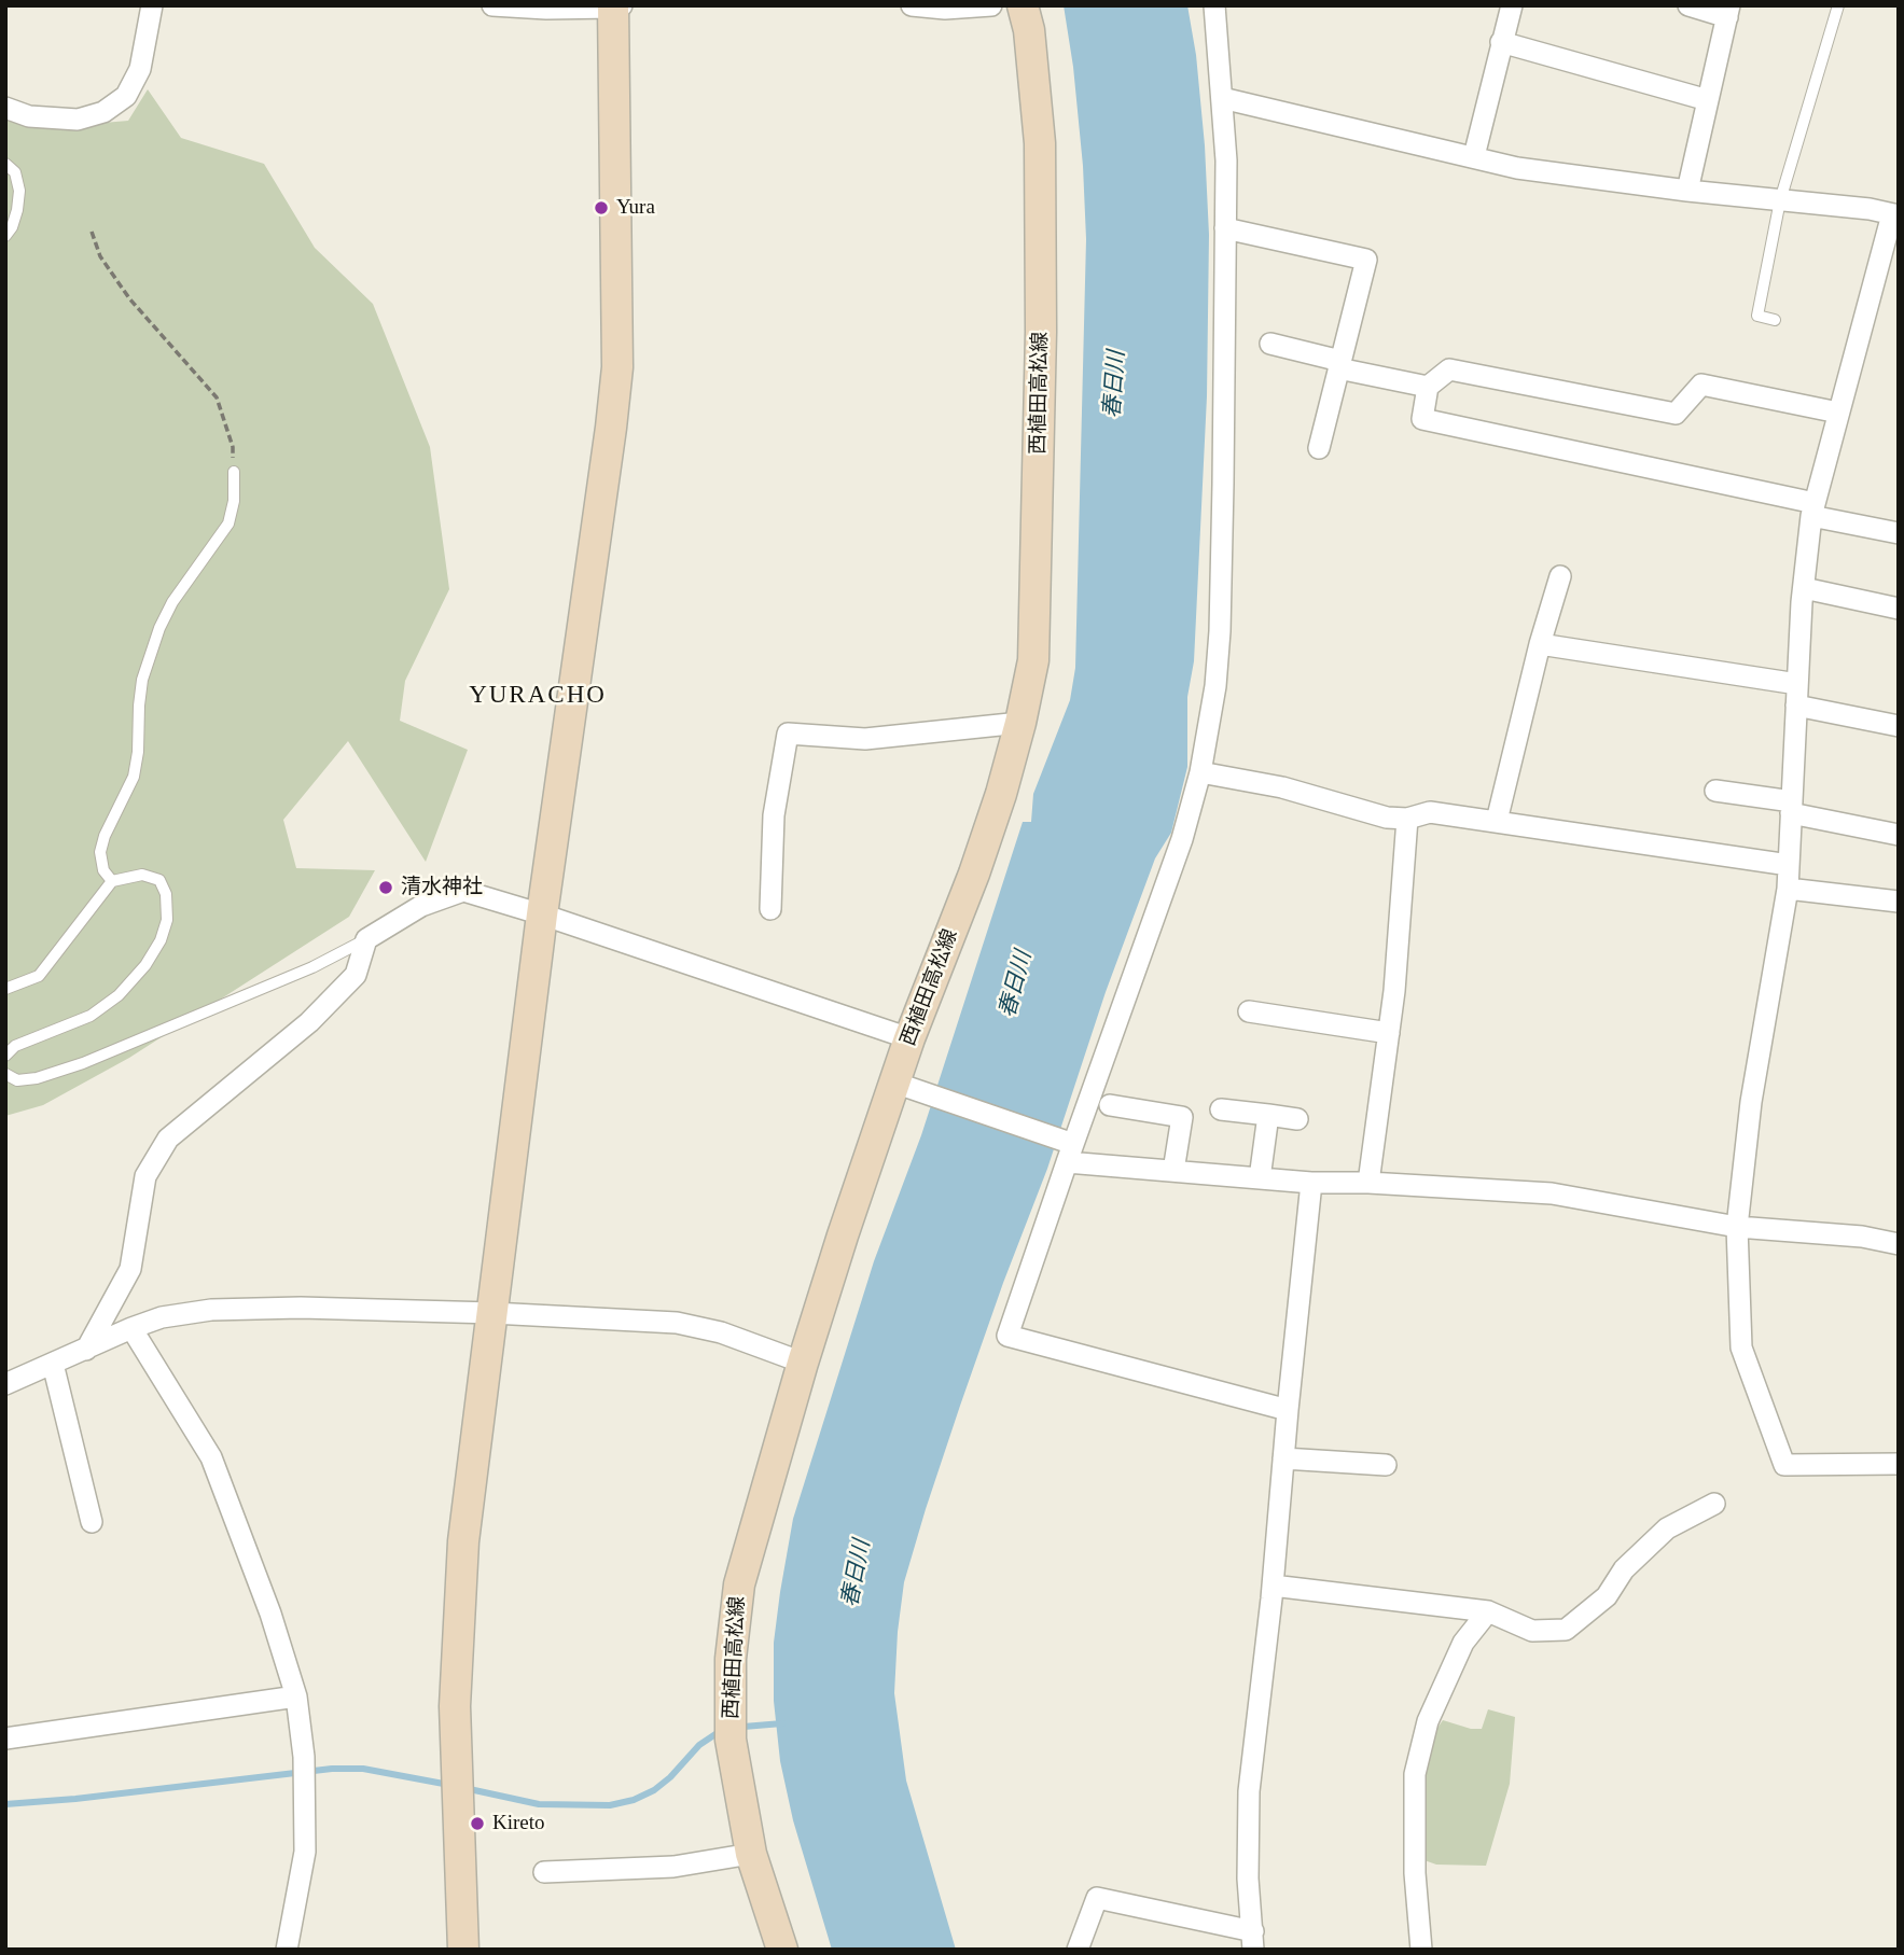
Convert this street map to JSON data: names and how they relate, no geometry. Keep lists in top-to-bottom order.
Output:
{
  "streets": {
    "main road": ["西植田高松線"]
  },
  "districts": ["YURACHO"],
  "water": ["春日川"],
  "places": ["Yura", "清水神社", "Kireto"]
}
